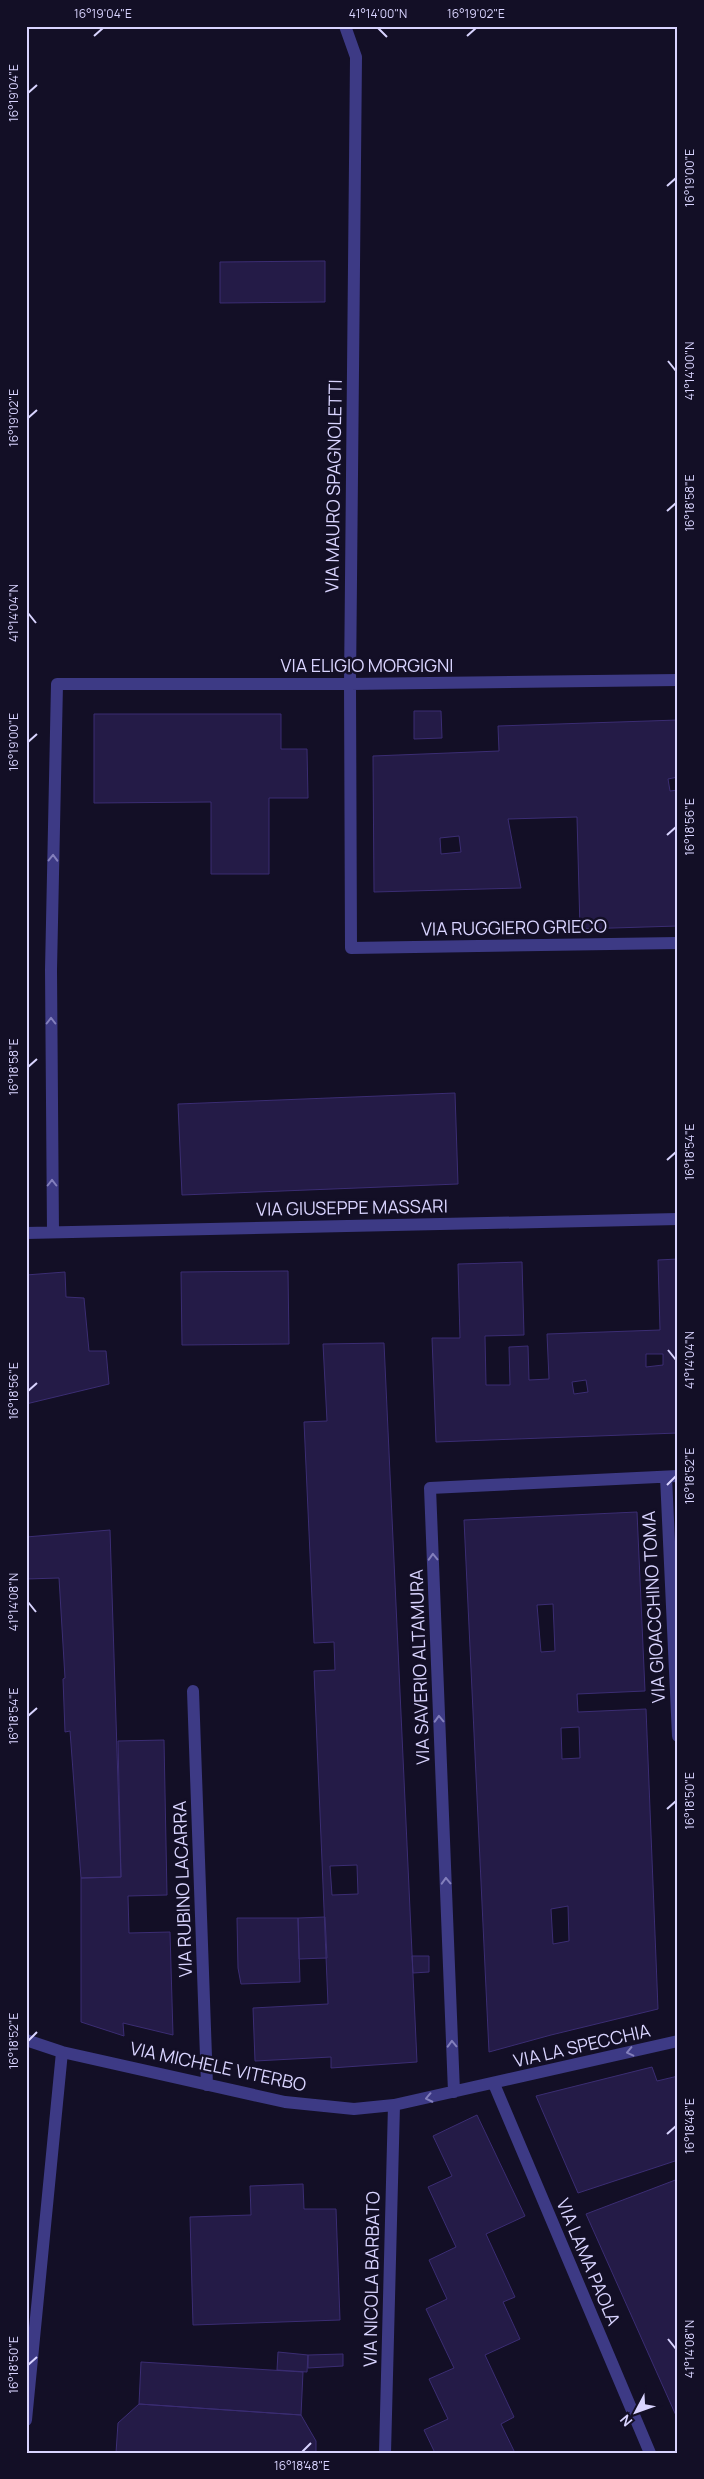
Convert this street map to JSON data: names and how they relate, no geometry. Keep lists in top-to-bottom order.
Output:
{
  "streets": {
    "street": [
      "VIA MAURO SPAGNOLETTI",
      "VIA ELIGIO MORGIGNI",
      "VIA RUGGIERO GRIECO",
      "VIA GIUSEPPE MASSARI",
      "VIA GIOACCHINO TOMA",
      "VIA SAVERIO ALTAMURA",
      "VIA RUBINO LACARRA",
      "VIA LA SPECCHIA",
      "VIA MICHELE VITERBO",
      "VIA LAMA PAOLA",
      "VIA NICOLA BARBATO"
    ]
  },
  "crossings": [
    ["VIA MAURO SPAGNOLETTI", "VIA ELIGIO MORGIGNI"],
    ["VIA MAURO SPAGNOLETTI", "VIA RUGGIERO GRIECO"],
    ["VIA ELIGIO MORGIGNI", "VIA GIUSEPPE MASSARI"],
    ["VIA GIOACCHINO TOMA", "VIA SAVERIO ALTAMURA"],
    ["VIA SAVERIO ALTAMURA", "VIA MICHELE VITERBO"],
    ["VIA RUBINO LACARRA", "VIA MICHELE VITERBO"],
    ["VIA LA SPECCHIA", "VIA MICHELE VITERBO"],
    ["VIA LA SPECCHIA", "VIA LAMA PAOLA"],
    ["VIA MICHELE VITERBO", "VIA LAMA PAOLA"],
    ["VIA MICHELE VITERBO", "VIA NICOLA BARBATO"]
  ],
  "one_way": ["VIA LA SPECCHIA"],
  "north": "bottom left",
  "coordinates": [
    "16°19'04\"E",
    "41°14'00\"N",
    "16°19'02\"E",
    "16°19'00\"E",
    "16°18'58\"E",
    "41°14'04\"N",
    "16°18'56\"E",
    "16°18'54\"E",
    "16°18'52\"E",
    "41°14'08\"N",
    "16°18'50\"E",
    "16°18'48\"E"
  ]
}
